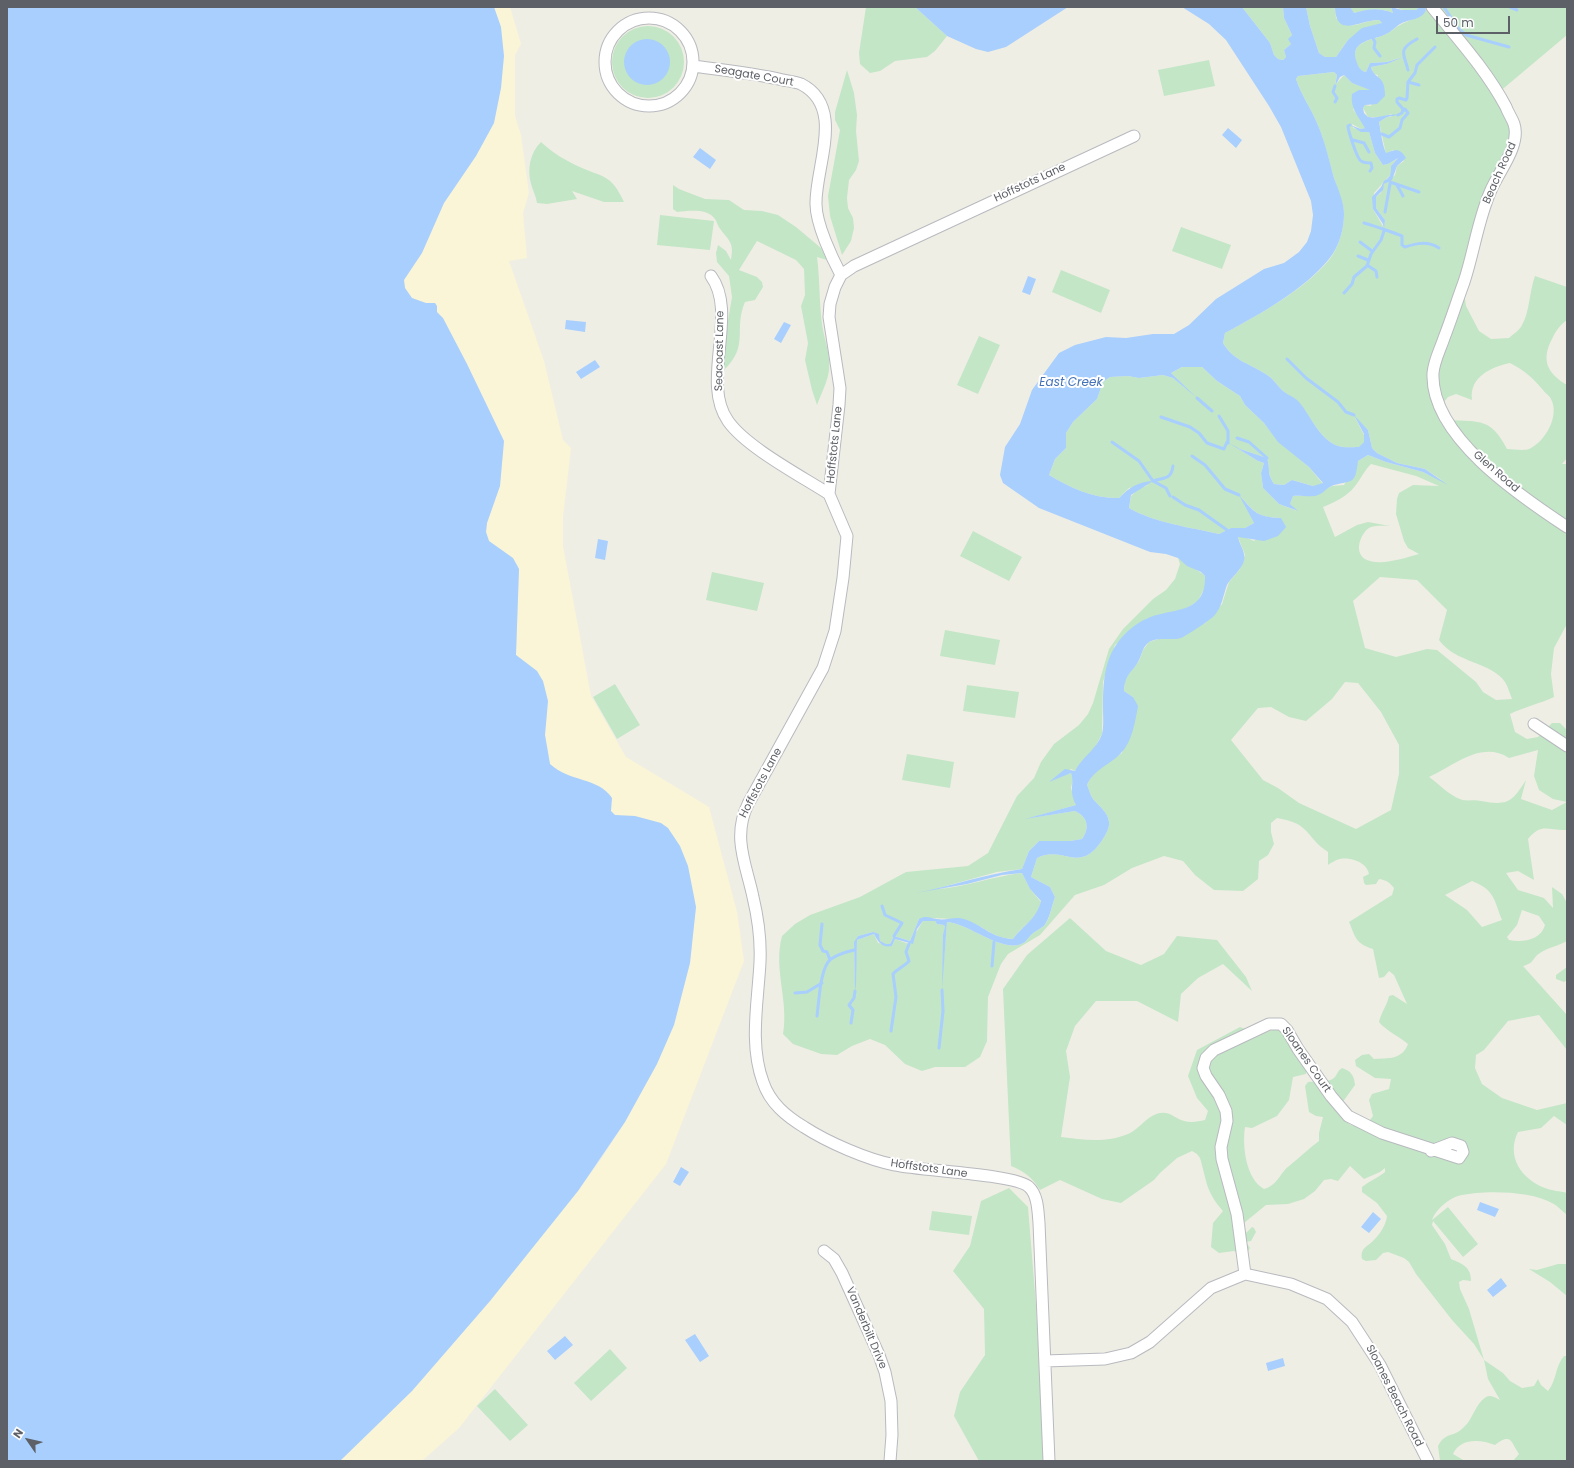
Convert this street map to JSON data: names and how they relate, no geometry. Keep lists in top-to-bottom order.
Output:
{
  "streets": {
    "street": [
      "Seagate Court",
      "Beach Road",
      "Hoffstots Lane",
      "Seacoast Lane",
      "Glen Road",
      "Sloanes Court",
      "Vanderbilt Drive",
      "Sloanes Beach Road"
    ]
  },
  "crossings": [
    ["Seagate Court", "Hoffstots Lane"],
    ["Beach Road", "Glen Road"],
    ["Hoffstots Lane", "Seacoast Lane"],
    ["Sloanes Court", "Sloanes Beach Road"]
  ],
  "water": ["East Creek"],
  "scale_bar": "50 m",
  "north": "top left"
}
